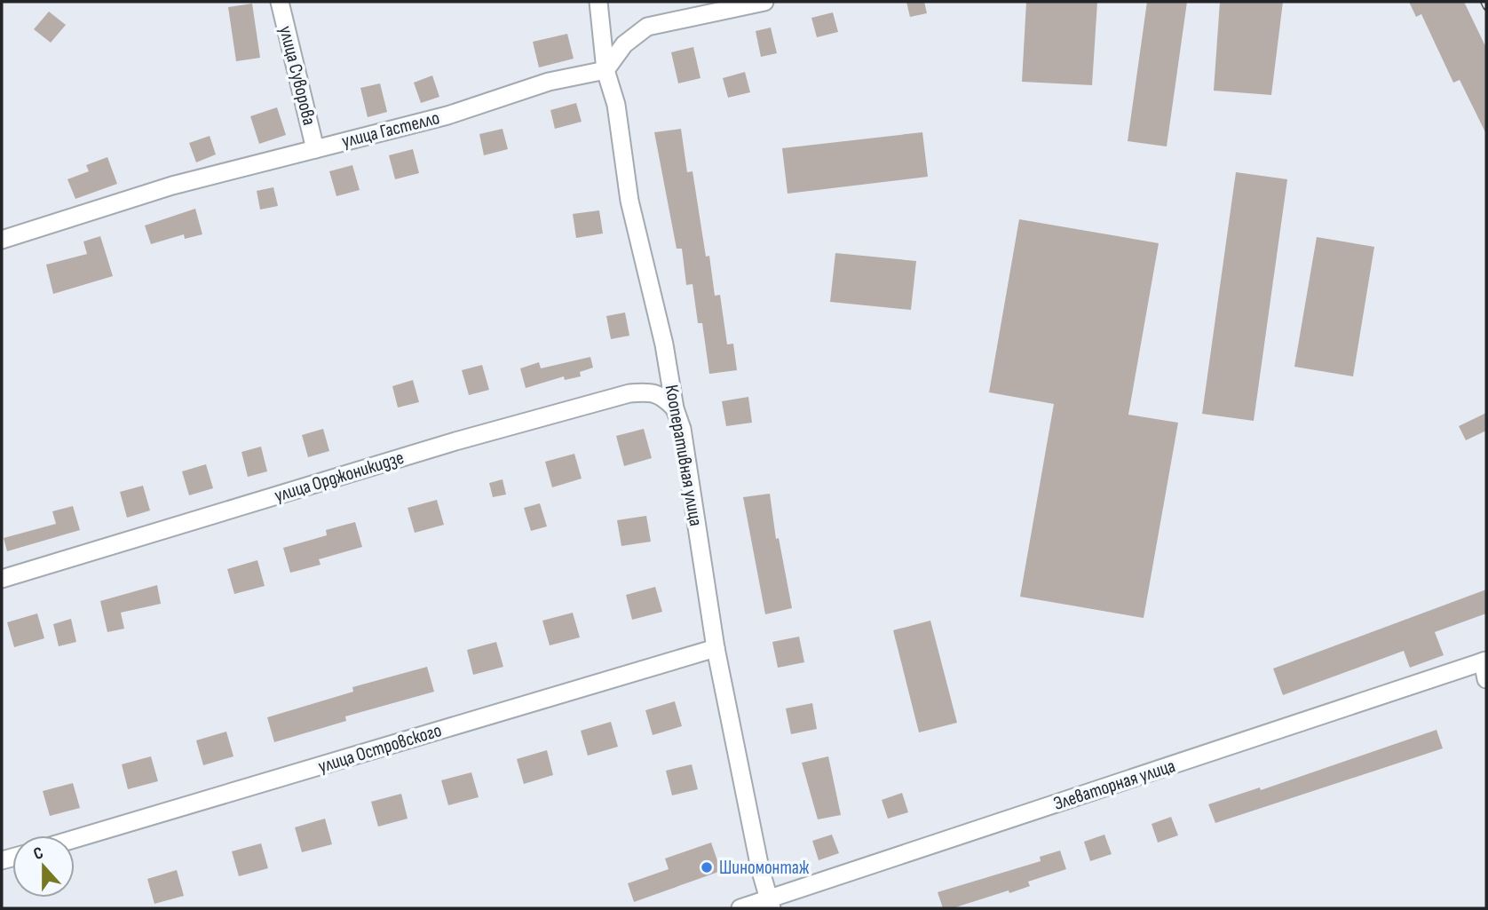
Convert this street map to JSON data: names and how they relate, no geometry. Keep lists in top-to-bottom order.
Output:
{
  "streets": {
    "street": [
      "улица Суворова",
      "улица Гастелло",
      "Кооперативная улица",
      "улица Орджоникидзе",
      "улица Островского",
      "Элеваторная улица"
    ]
  },
  "crossings": [
    ["улица Суворова", "улица Гастелло"],
    ["улица Гастелло", "Кооперативная улица"],
    ["Кооперативная улица", "улица Орджоникидзе"],
    ["Кооперативная улица", "улица Островского"],
    ["Кооперативная улица", "Элеваторная улица"]
  ],
  "places": ["Шиномонтаж"],
  "north": "top"
}
